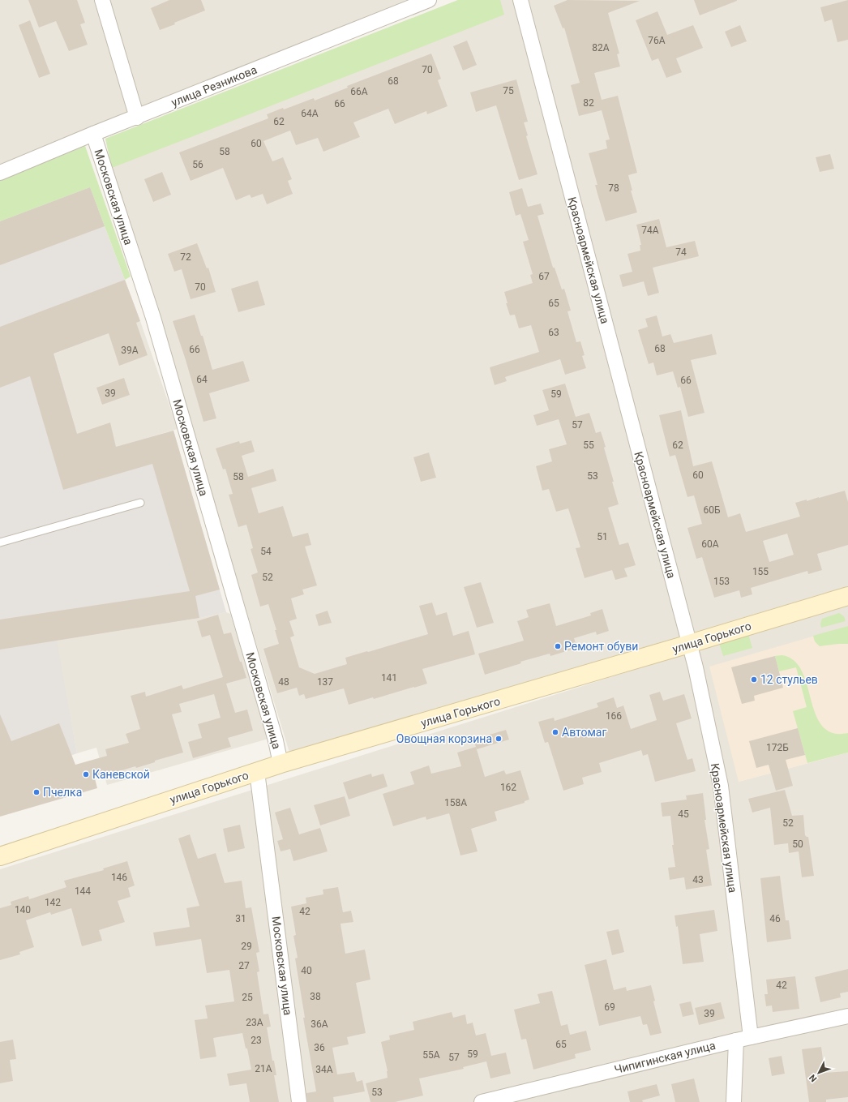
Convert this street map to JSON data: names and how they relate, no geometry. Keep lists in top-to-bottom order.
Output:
{
  "streets": {
    "main road": ["улица Горького"],
    "street": [
      "улица Резникова",
      "Московская улица",
      "Красноармейская улица",
      "Чипигинская улица"
    ]
  },
  "crossings": [
    ["улица Резникова", "Московская улица"],
    ["Московская улица", "улица Горького"],
    ["Красноармейская улица", "улица Горького"],
    ["Красноармейская улица", "Чипигинская улица"]
  ],
  "places": [
    "Ремонт обуви",
    "12 стульев",
    "Автомаг",
    "Овощная корзина",
    "Каневской",
    "Пчелка"
  ],
  "house_numbers": [
    "76А",
    "82А",
    "70",
    "68",
    "75",
    "66А",
    "82",
    "66",
    "64А",
    "62",
    "60",
    "58",
    "56",
    "78",
    "74А",
    "74",
    "72",
    "67",
    "70",
    "65",
    "63",
    "68",
    "66",
    "39А",
    "64",
    "66",
    "39",
    "59",
    "57",
    "55",
    "62",
    "60",
    "53",
    "58",
    "60Б",
    "51",
    "60А",
    "54",
    "155",
    "52",
    "153",
    "141",
    "48",
    "137",
    "166",
    "172Б",
    "162",
    "158А",
    "45",
    "52",
    "50",
    "146",
    "43",
    "144",
    "142",
    "140",
    "42",
    "31",
    "46",
    "29",
    "27",
    "40",
    "42",
    "38",
    "25",
    "69",
    "39",
    "23А",
    "36А",
    "23",
    "65",
    "36",
    "59",
    "55А",
    "57",
    "21А",
    "34А",
    "53"
  ],
  "north": "bottom left"
}
